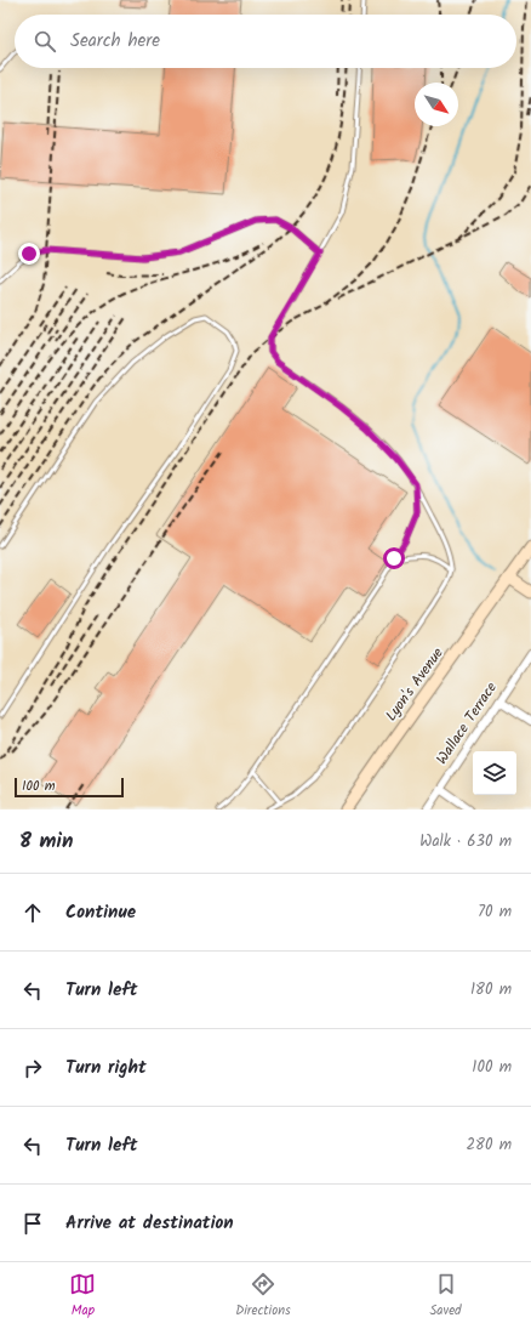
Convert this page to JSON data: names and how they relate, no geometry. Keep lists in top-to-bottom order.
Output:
{
  "streets": {
    "main road": ["Lyon's Avenue"],
    "street": ["Wallace Terrace"]
  },
  "scale_bar": "100 m",
  "north": "bottom right",
  "page": {
    "search": "Search here",
    "scale": "100 m",
    "heading": ["8 min", "Walk · 630 m"],
    "list": [
      ["Continue", "70 m"],
      ["Turn left", "180 m"],
      ["Turn right", "100 m"],
      ["Turn left", "280 m"],
      "Arrive at destination"
    ],
    "nav": ["Map", "Directions", "Saved"]
  }
}
